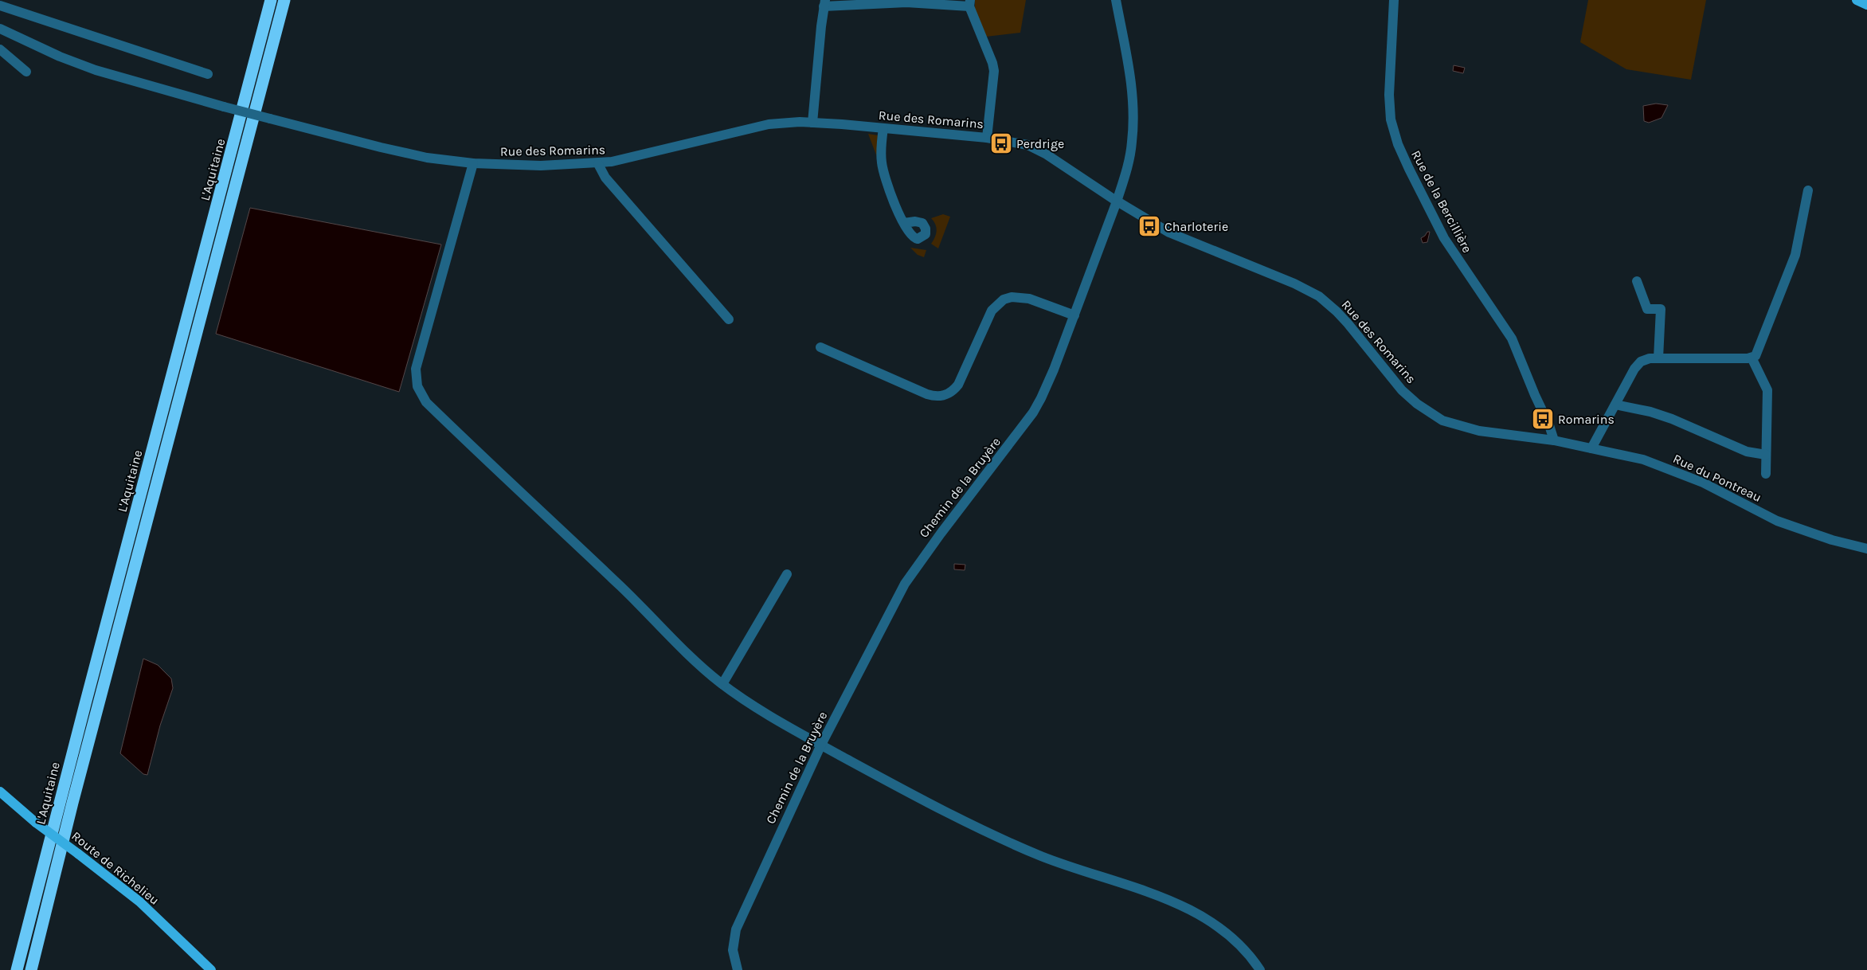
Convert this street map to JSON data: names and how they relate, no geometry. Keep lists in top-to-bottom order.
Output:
{
  "streets": {
    "highway": ["L'Aquitaine"],
    "main road": ["Route de Richelieu"],
    "street": [
      "Rue des Romarins",
      "Rue de la Bercillière",
      "Rue du Pontreau",
      "Chemin de la Bruyère"
    ]
  },
  "crossings": [
    ["Rue des Romarins", "Rue de la Bercillière"],
    ["Rue des Romarins", "Rue du Pontreau"],
    ["Rue des Romarins", "Chemin de la Bruyère"],
    ["Rue de la Bercillière", "Rue du Pontreau"]
  ],
  "places": {
    "bus stop": ["Perdrige", "Charloterie", "Romarins"]
  }
}
